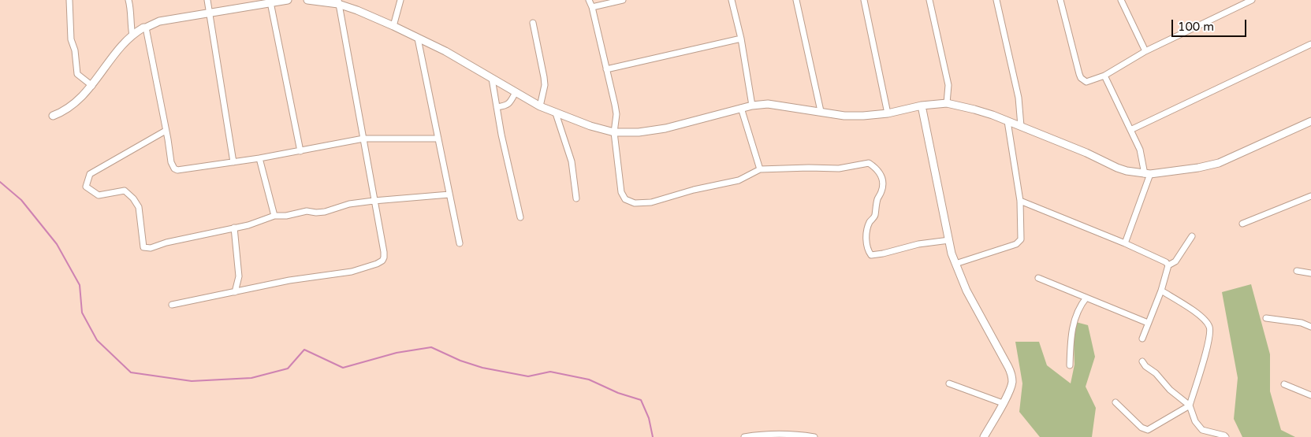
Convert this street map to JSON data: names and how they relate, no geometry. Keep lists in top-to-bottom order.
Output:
{
  "scale_bar": "100 m"
}
